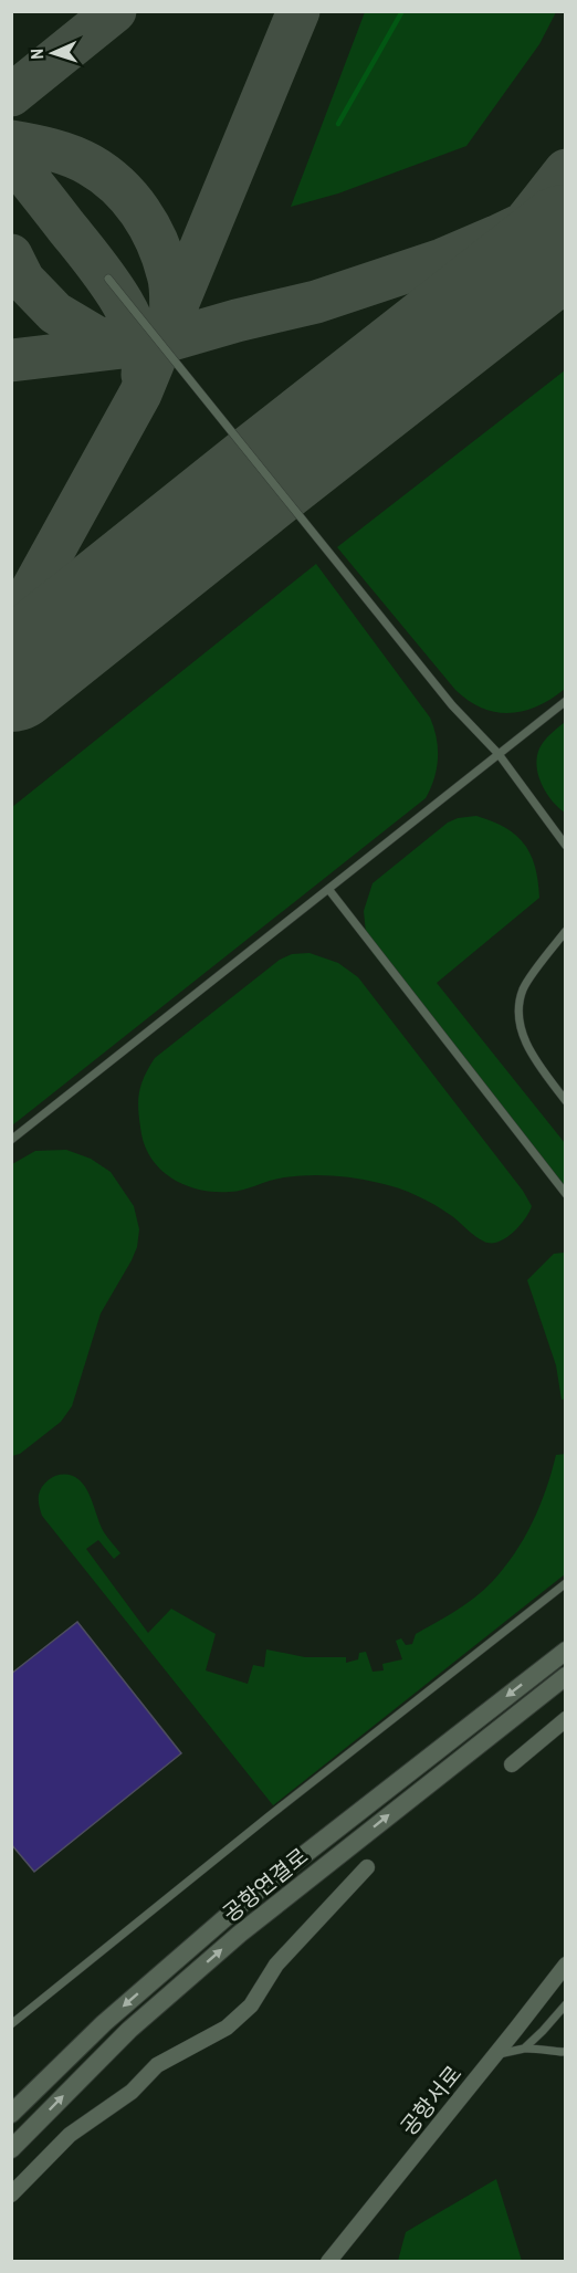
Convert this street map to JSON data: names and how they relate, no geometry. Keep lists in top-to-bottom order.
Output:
{
  "streets": {
    "street": ["공항연결로", "공항서로"]
  },
  "north": "left"
}
